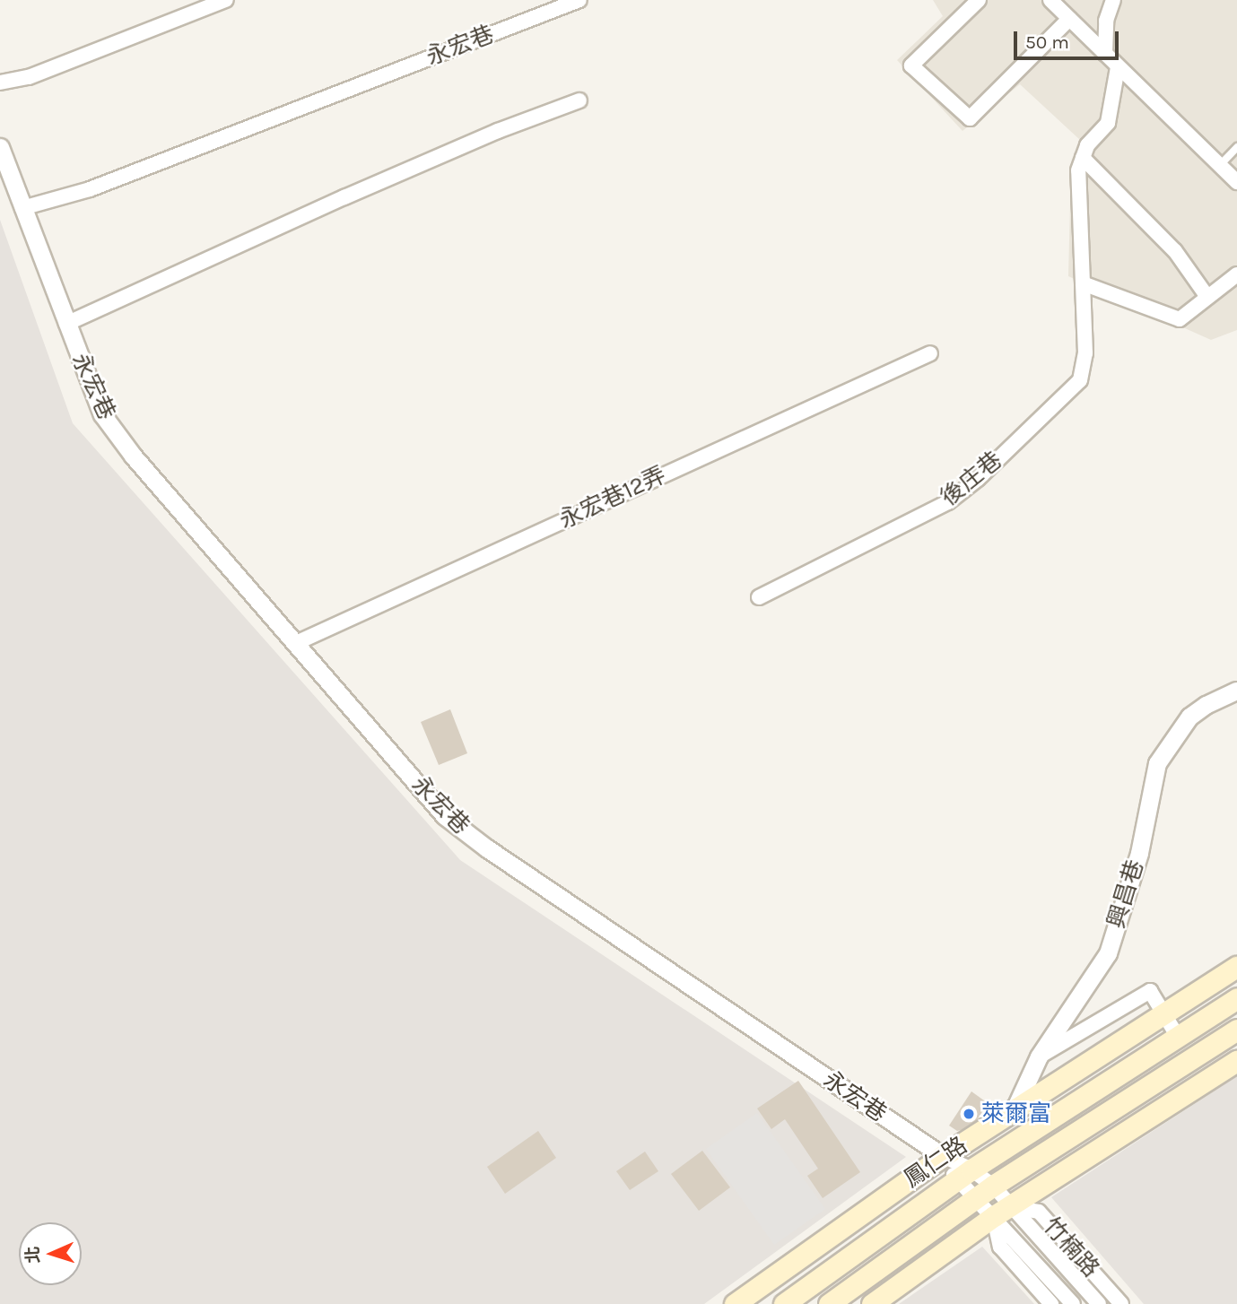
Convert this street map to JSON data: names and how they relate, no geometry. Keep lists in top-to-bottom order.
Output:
{
  "streets": {
    "main road": ["鳳仁路"],
    "street": [
      "永宏巷",
      "後庄巷",
      "永宏巷12弄",
      "興昌巷",
      "竹楠路"
    ]
  },
  "crossings": [
    ["永宏巷", "永宏巷12弄"],
    ["永宏巷", "鳳仁路"],
    ["永宏巷", "竹楠路"],
    ["興昌巷", "鳳仁路"],
    ["鳳仁路", "竹楠路"]
  ],
  "places": ["萊爾富"],
  "scale_bar": "50 m",
  "north": "left"
}
